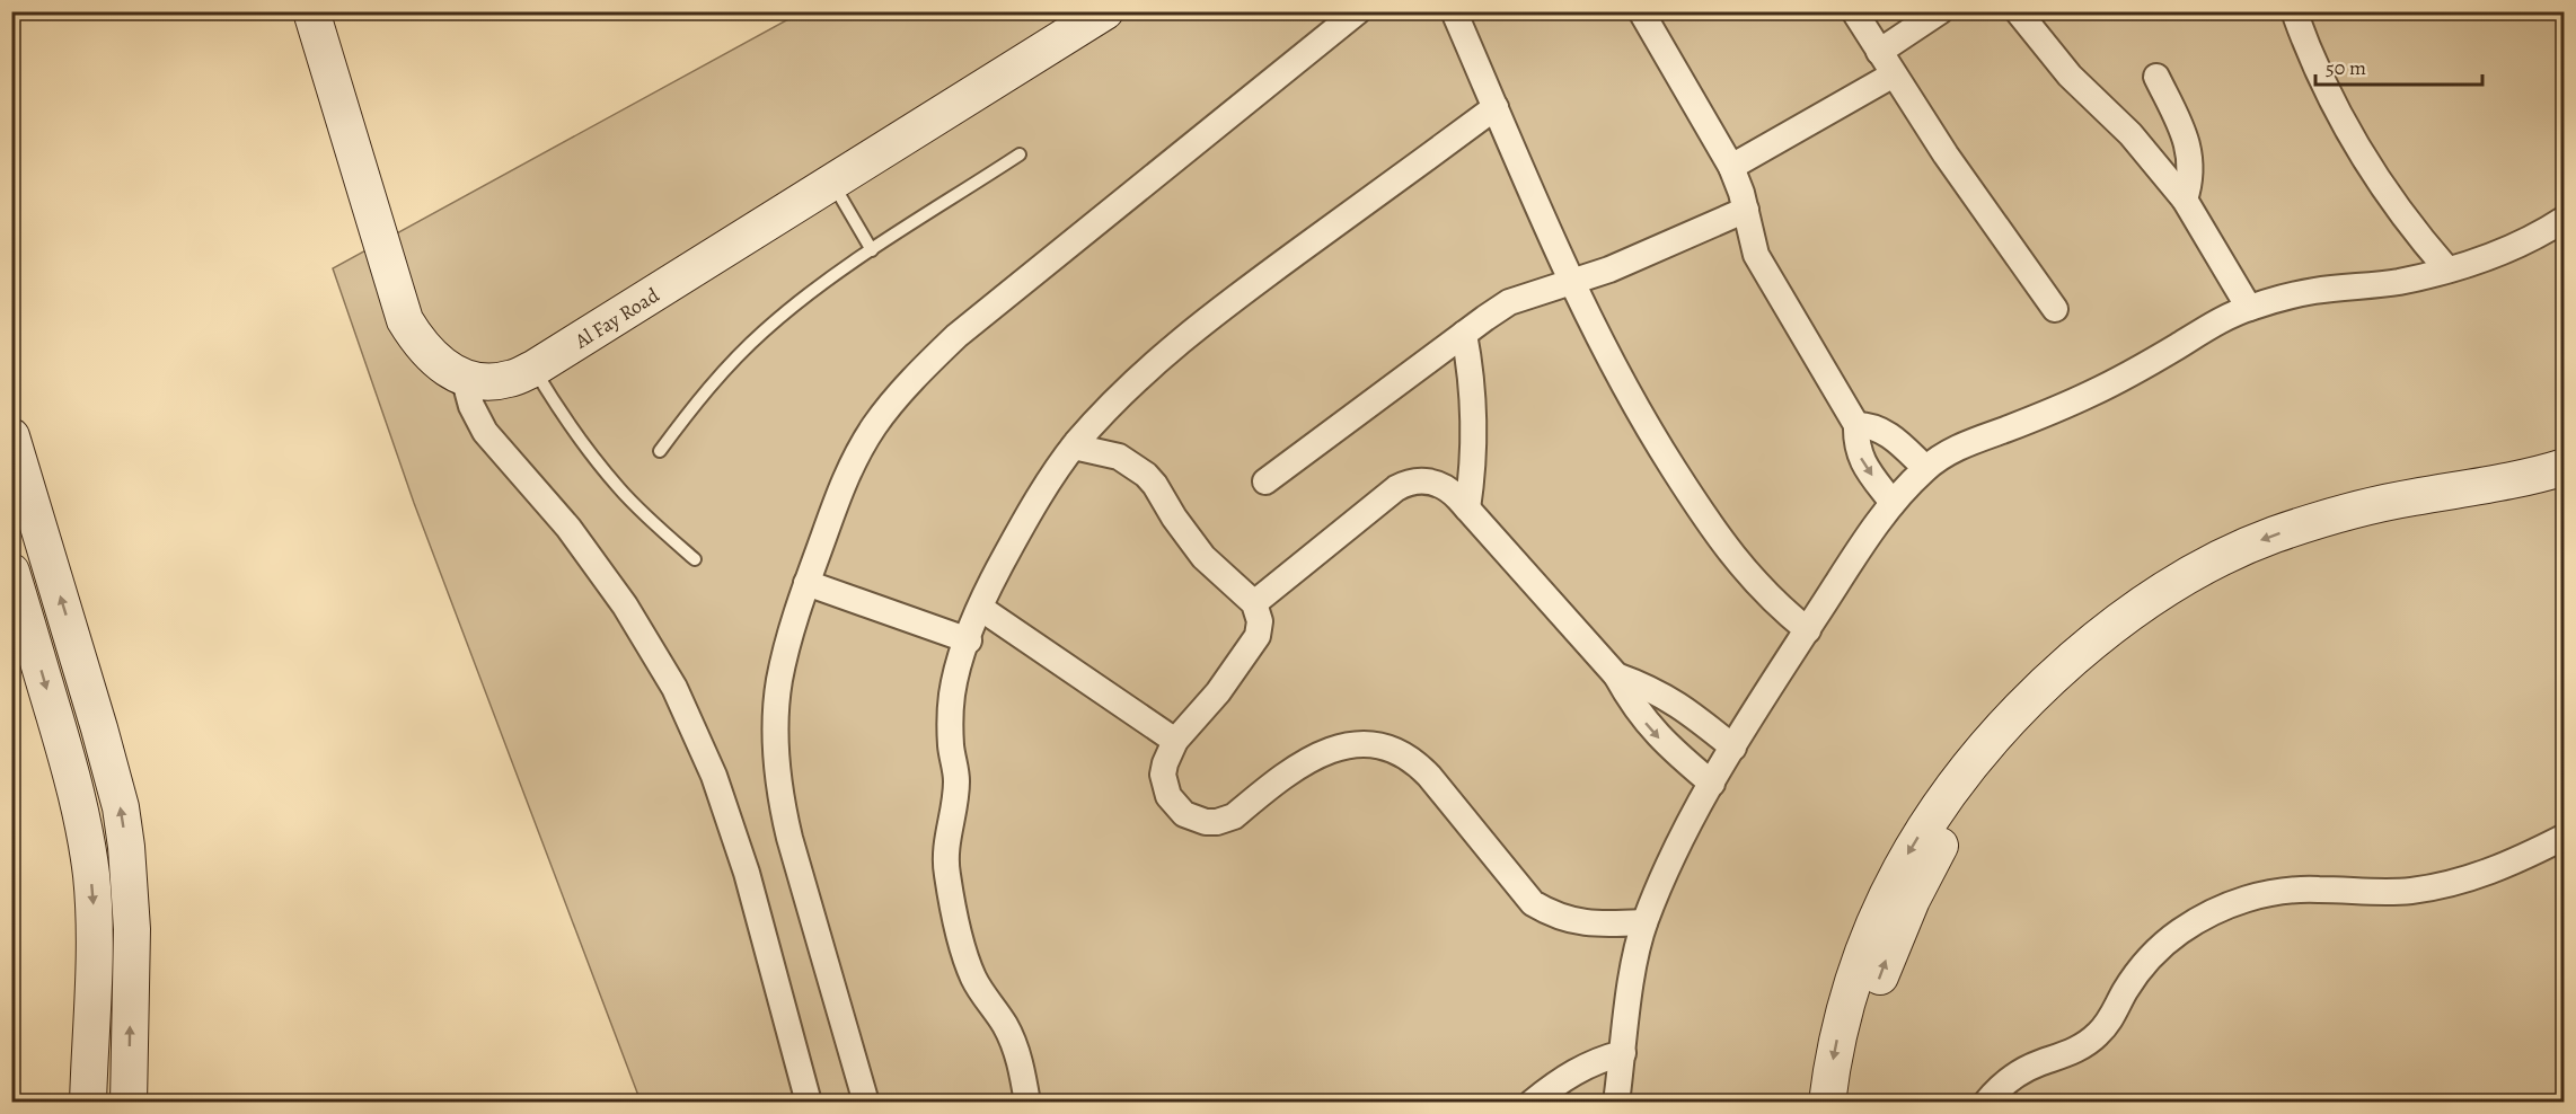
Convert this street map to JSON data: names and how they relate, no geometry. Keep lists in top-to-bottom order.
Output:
{
  "streets": {
    "street": ["Al Fay Road"]
  },
  "scale_bar": "50 m"
}
